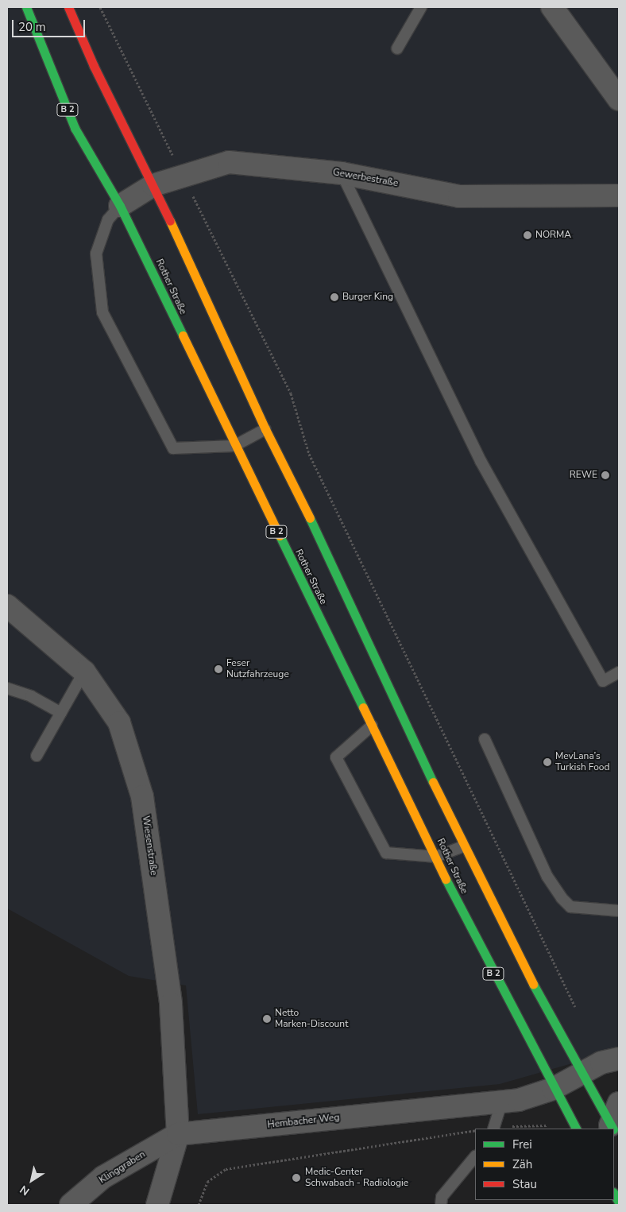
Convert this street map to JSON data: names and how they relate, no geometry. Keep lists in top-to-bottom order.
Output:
{
  "streets": {
    "main road": ["B 2", "Rother Straße"],
    "street": [
      "Gewerbestraße",
      "Wiesenstraße",
      "Hembacher Weg",
      "Klinggraben"
    ]
  },
  "crossings": [
    ["Gewerbestraße", "Rother Straße"],
    ["Rother Straße", "Hembacher Weg"],
    ["Wiesenstraße", "Hembacher Weg"],
    ["Wiesenstraße", "Klinggraben"],
    ["Hembacher Weg", "Klinggraben"]
  ],
  "places": [
    "NORMA",
    "Burger King",
    "REWE",
    "Feser Nutzfahrzeuge",
    "MevLana’s Turkish Food",
    "Netto Marken-Discount",
    "Medic-Center Schwabach - Radiologie"
  ],
  "legend": ["Frei", "Zäh", "Stau"],
  "scale_bar": "20 m",
  "north": "bottom left"
}
